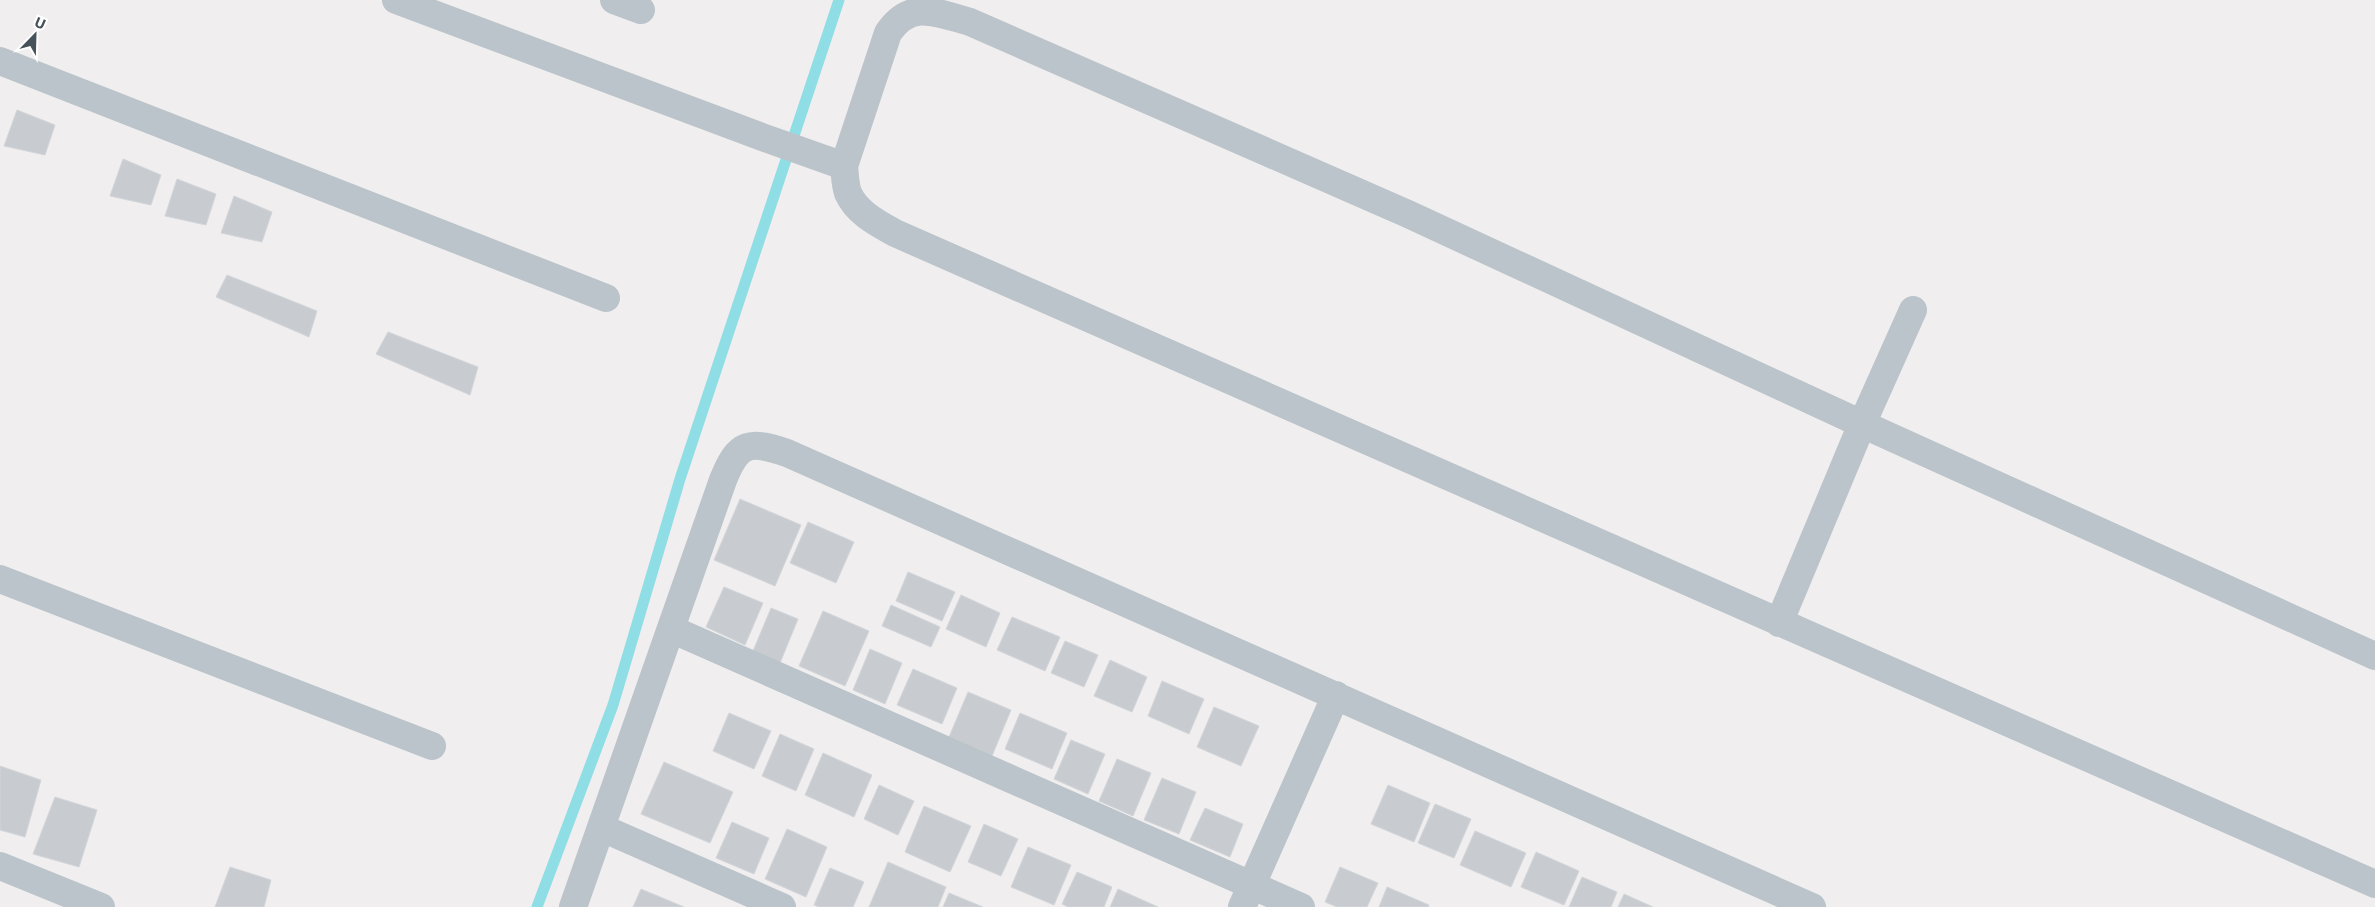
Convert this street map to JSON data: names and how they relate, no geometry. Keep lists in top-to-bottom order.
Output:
{
  "north": "top right"
}
